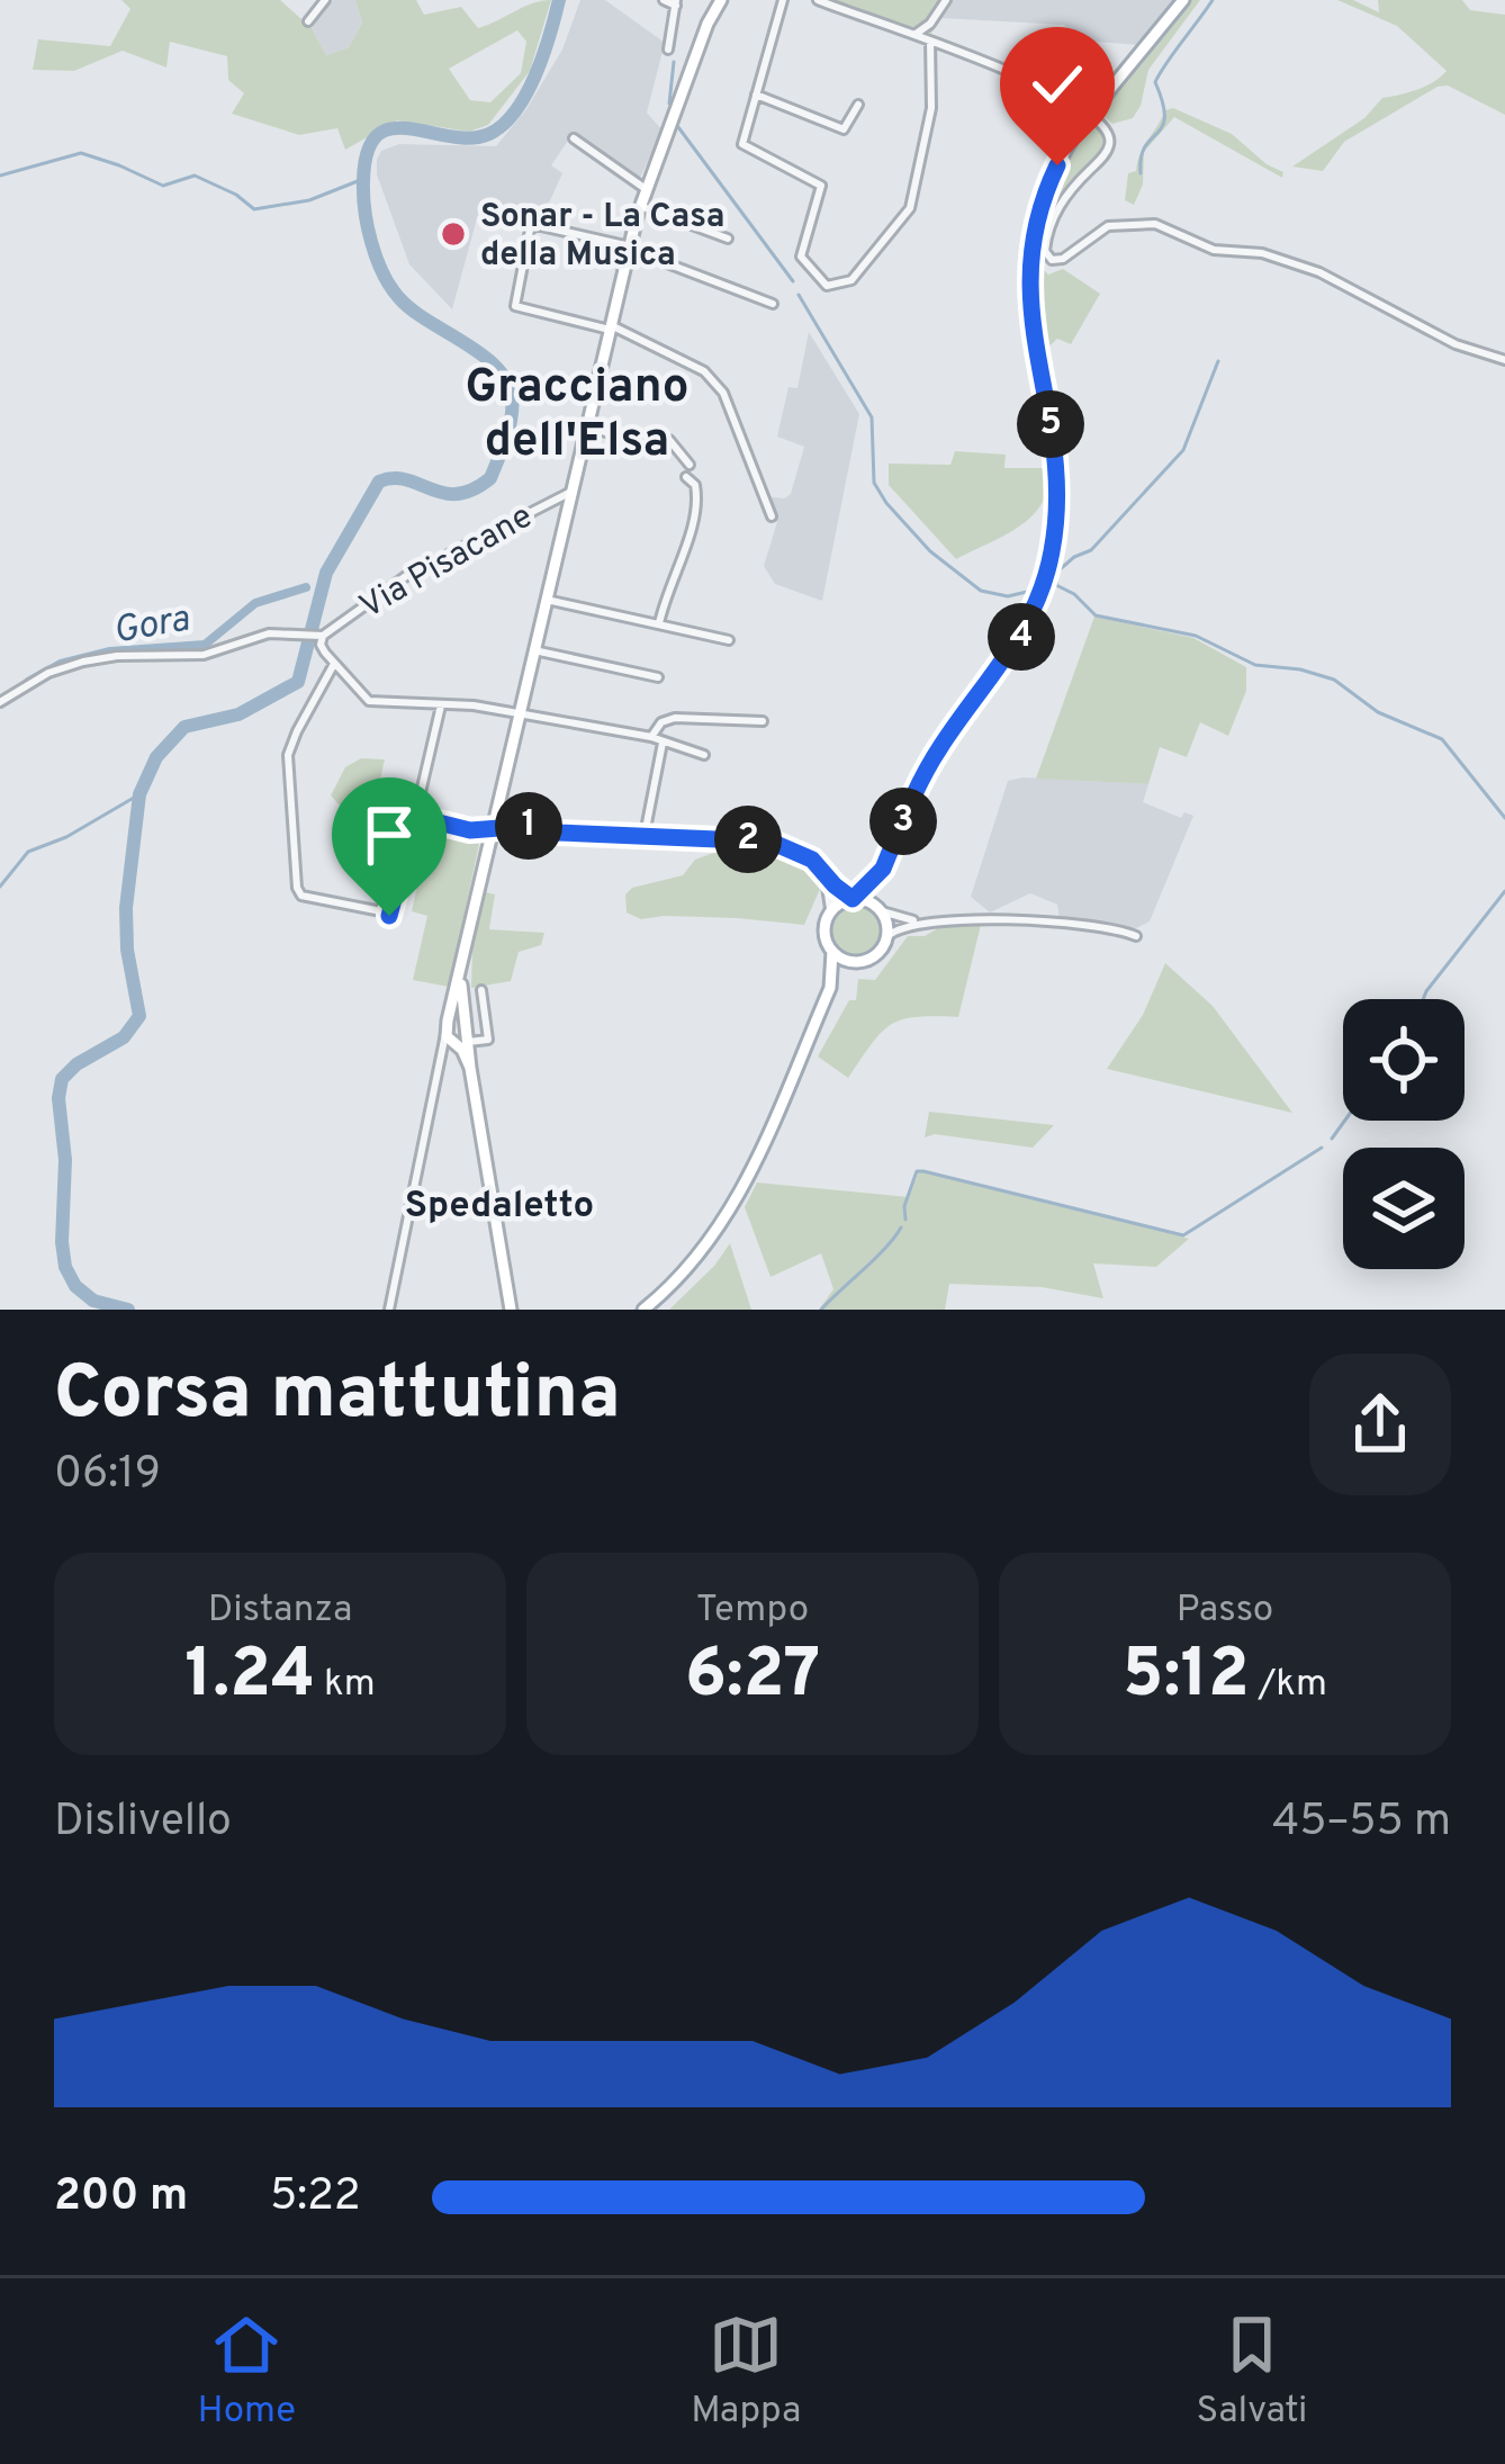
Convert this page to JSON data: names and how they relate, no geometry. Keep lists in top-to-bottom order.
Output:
{
  "streets": {
    "street": ["Via Pisacane"]
  },
  "districts": ["Gracciano dell'Elsa", "Spedaletto"],
  "water": ["Gora"],
  "places": ["Sonar - La Casa della Musica"],
  "page": {
    "pins": [
      "5",
      "4",
      "3",
      "1",
      "2"
    ],
    "heading": ["Corsa mattutina", "06:19"],
    "stats": [
      ["Distanza", "1.24 km"],
      ["Tempo", "6:27"],
      ["Passo", "5:12 /km"]
    ],
    "chart": ["Dislivello", "45–55 m"],
    "list": [
      {
        "name": "200 m",
        "note": "5:22"
      }
    ],
    "tabs": ["Home", "Mappa", "Salvati"]
  }
}
